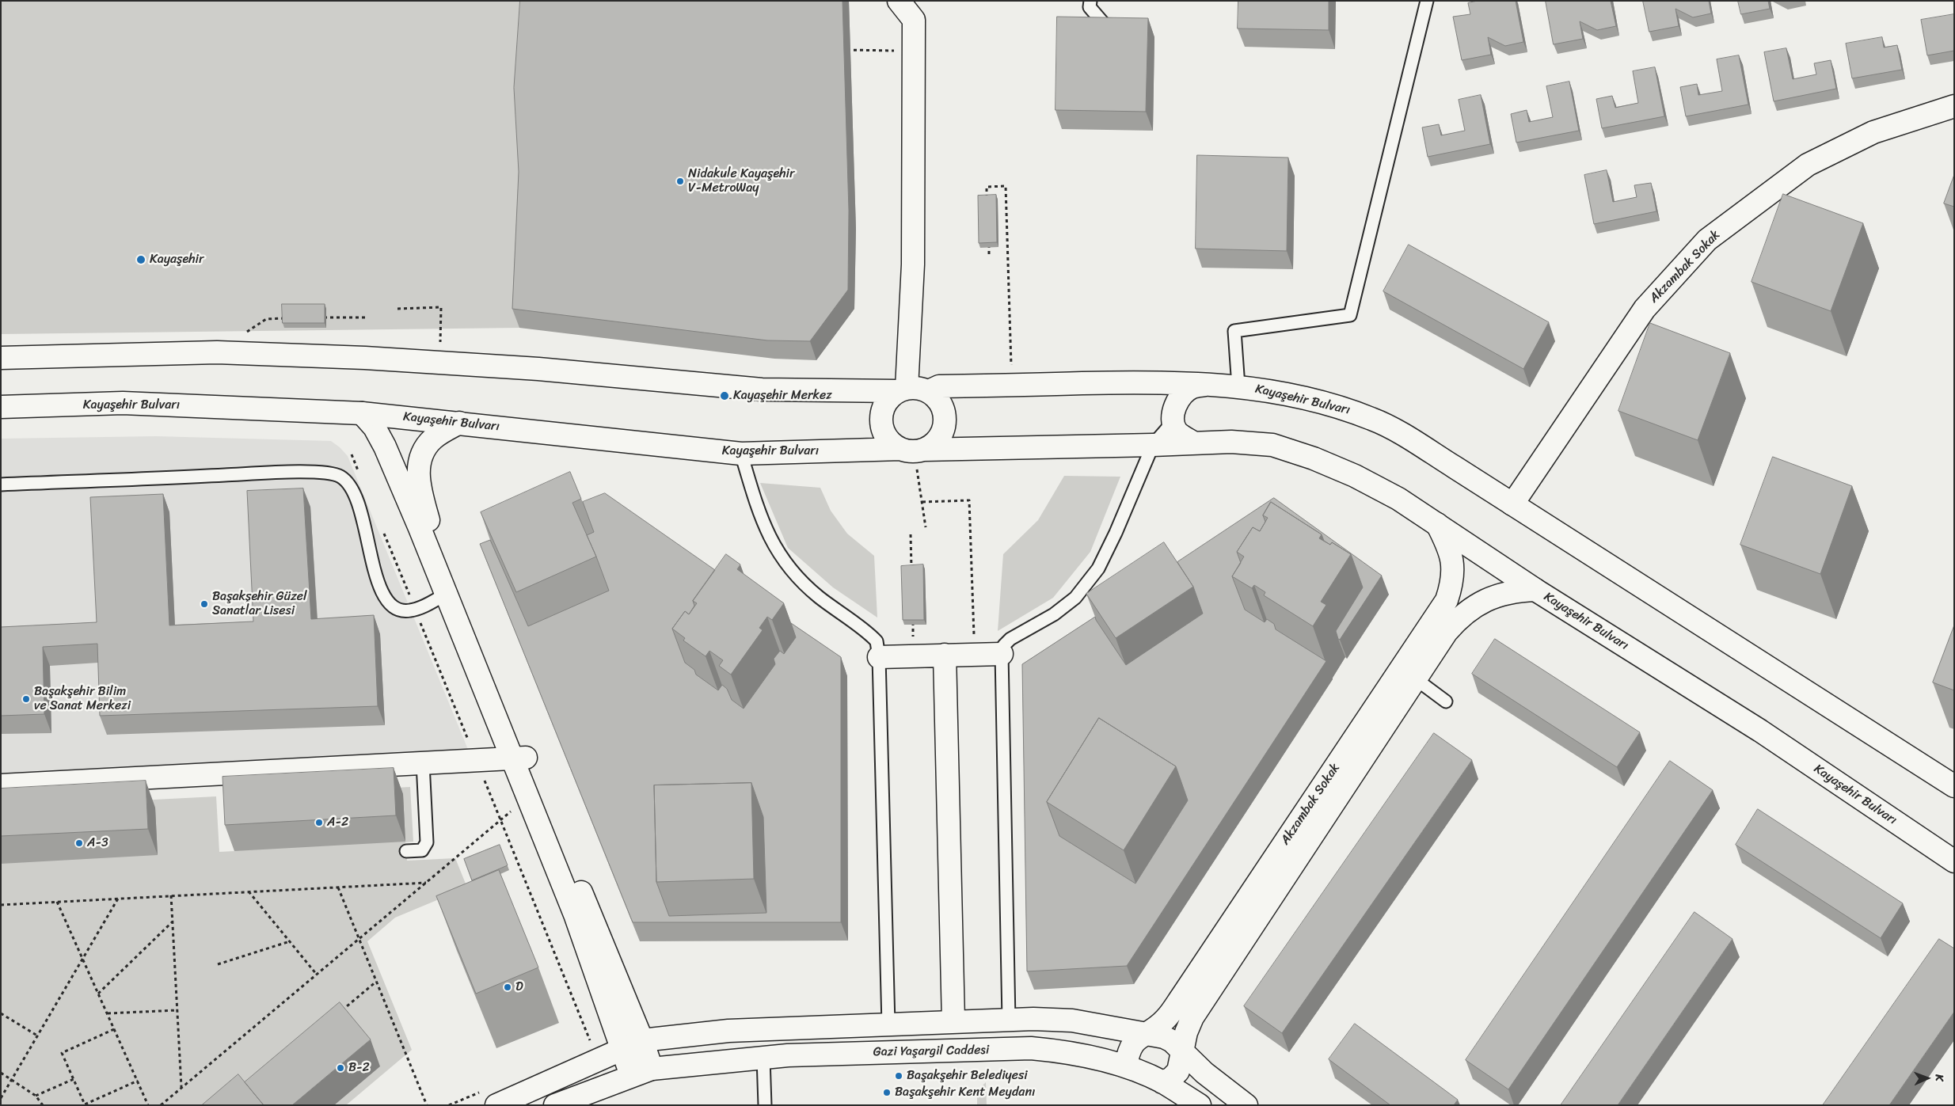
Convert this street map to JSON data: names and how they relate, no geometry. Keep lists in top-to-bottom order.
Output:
{
  "streets": {
    "street": ["Akzambak Sokak", "Kayaşehir Bulvarı", "Gazi Yaşargil Caddesi"]
  },
  "crossings": [
    ["Akzambak Sokak", "Kayaşehir Bulvarı"],
    ["Akzambak Sokak", "Gazi Yaşargil Caddesi"]
  ],
  "places": [
    "Nidakule Kayaşehir V-MetroWay",
    "Kayaşehir",
    "Kayaşehir Merkez",
    "Başakşehir Güzel Sanatlar Lisesi",
    "Başakşehir Bilim ve Sanat Merkezi",
    "A-2",
    "A-3",
    "D",
    "B-2",
    "Başakşehir Belediyesi",
    "Başakşehir Kent Meydanı"
  ],
  "north": "right"
}
